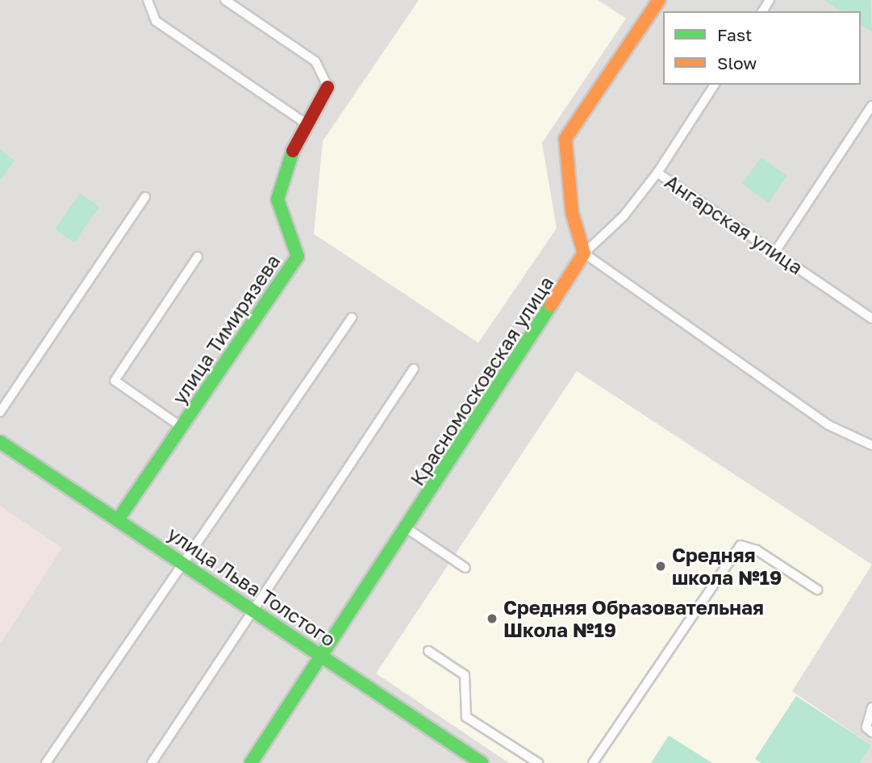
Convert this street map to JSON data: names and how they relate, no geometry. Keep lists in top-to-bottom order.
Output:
{
  "streets": {
    "street": ["улица Тимирязева", "Красномосковская улица", "улица Льва Толстого"],
    "lane": ["Ангарская улица"]
  },
  "crossings": [
    ["Ангарская улица", "Красномосковская улица"],
    ["улица Тимирязева", "улица Льва Толстого"],
    ["Красномосковская улица", "улица Льва Толстого"]
  ],
  "places": ["Средняя школа №19", "Средняя Образовательная Школа №19"],
  "legend": ["Fast", "Slow"]
}
